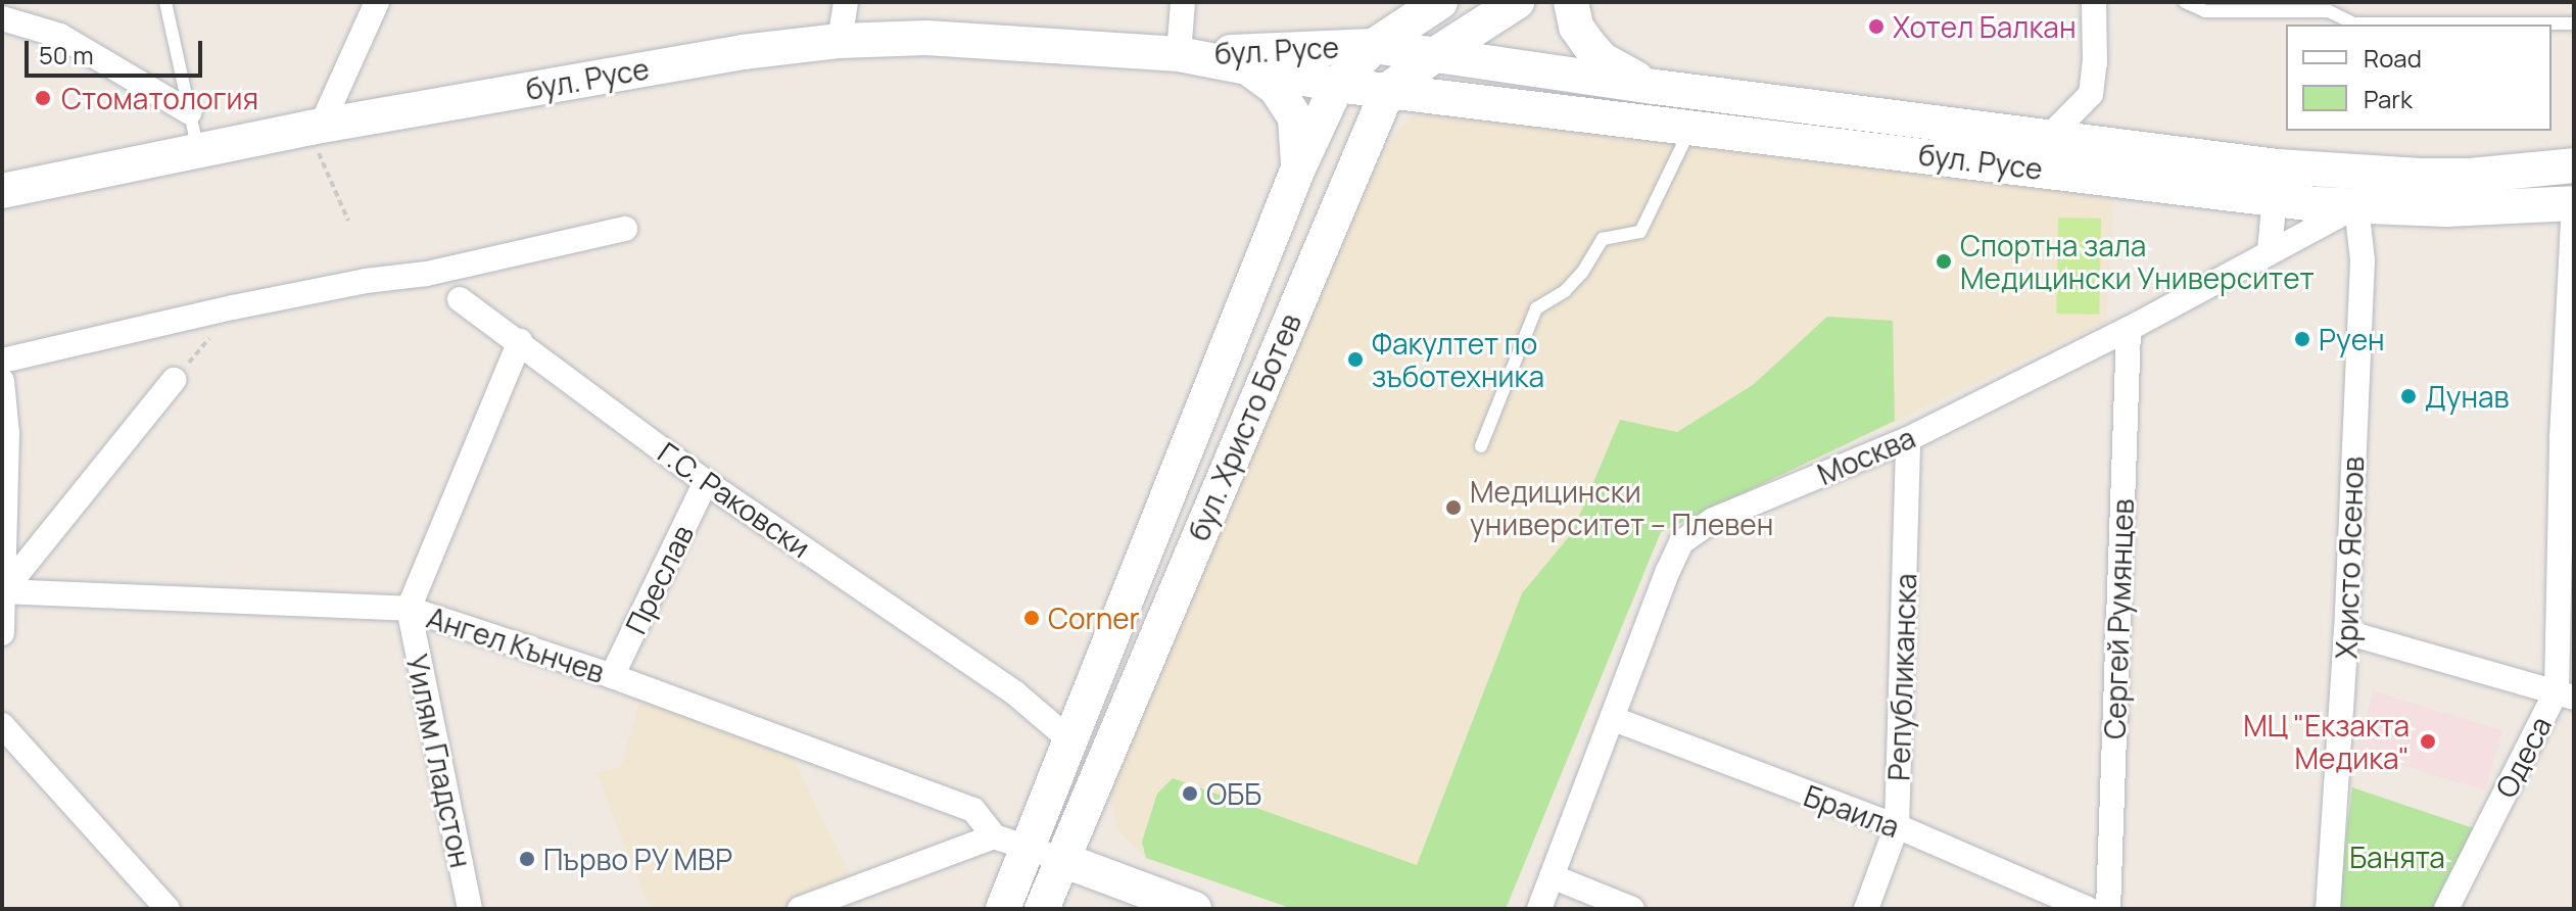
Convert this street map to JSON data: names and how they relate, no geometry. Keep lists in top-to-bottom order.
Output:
{
  "streets": {
    "main road": ["бул. Русе", "бул. Христо Ботев"],
    "street": [
      "Москва",
      "Г.С. Раковски",
      "Христо Ясенов",
      "Преслав",
      "Сергей Румянцев",
      "Ангел Кънчев",
      "Републиканска",
      "Одеса",
      "Уилям Гладстон",
      "Браила"
    ]
  },
  "crossings": [
    ["бул. Русе", "бул. Христо Ботев"],
    ["бул. Русе", "Москва"],
    ["бул. Русе", "Христо Ясенов"],
    ["бул. Русе", "Одеса"],
    ["бул. Христо Ботев", "Г.С. Раковски"],
    ["бул. Христо Ботев", "Ангел Кънчев"],
    ["Москва", "Христо Ясенов"],
    ["Москва", "Сергей Румянцев"],
    ["Москва", "Републиканска"],
    ["Москва", "Браила"],
    ["Г.С. Раковски", "Преслав"],
    ["Преслав", "Ангел Кънчев"],
    ["Ангел Кънчев", "Уилям Гладстон"],
    ["Републиканска", "Браила"]
  ],
  "parks": ["Банята"],
  "places": [
    "Хотел Балкан",
    "Стоматология",
    "Спортна зала Медицински Университет",
    "Руен",
    "Факултет по зъботехника",
    "Дунав",
    "Медицински университет – Плевен",
    "Corner",
    "МЦ \"Екзакта Медика\"",
    "ОББ",
    "Първо РУ МВР"
  ],
  "legend": ["Road", "Park"],
  "scale_bar": "50 m"
}
